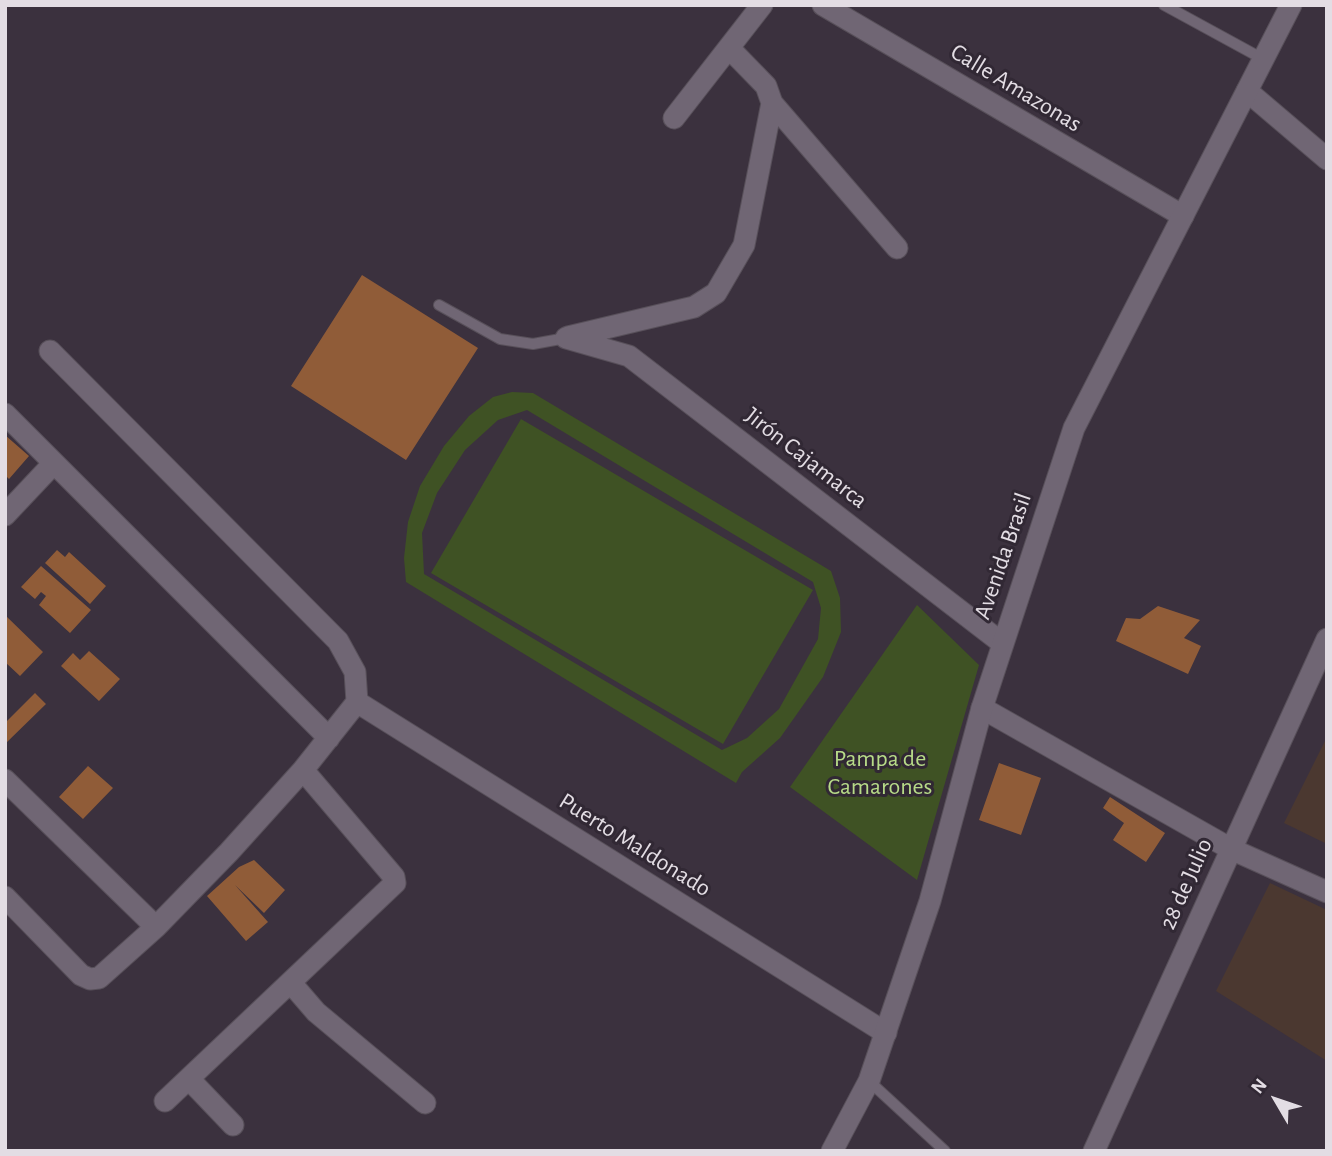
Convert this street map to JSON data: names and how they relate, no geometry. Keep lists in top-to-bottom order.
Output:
{
  "streets": {
    "street": [
      "Calle Amazonas",
      "Jirón Cajamarca",
      "Avenida Brasil",
      "Puerto Maldonado",
      "28 de Julio"
    ]
  },
  "crossings": [
    ["Calle Amazonas", "Avenida Brasil"],
    ["Jirón Cajamarca", "Avenida Brasil"],
    ["Avenida Brasil", "Puerto Maldonado"]
  ],
  "parks": ["Pampa de Camarones"],
  "north": "top left"
}
